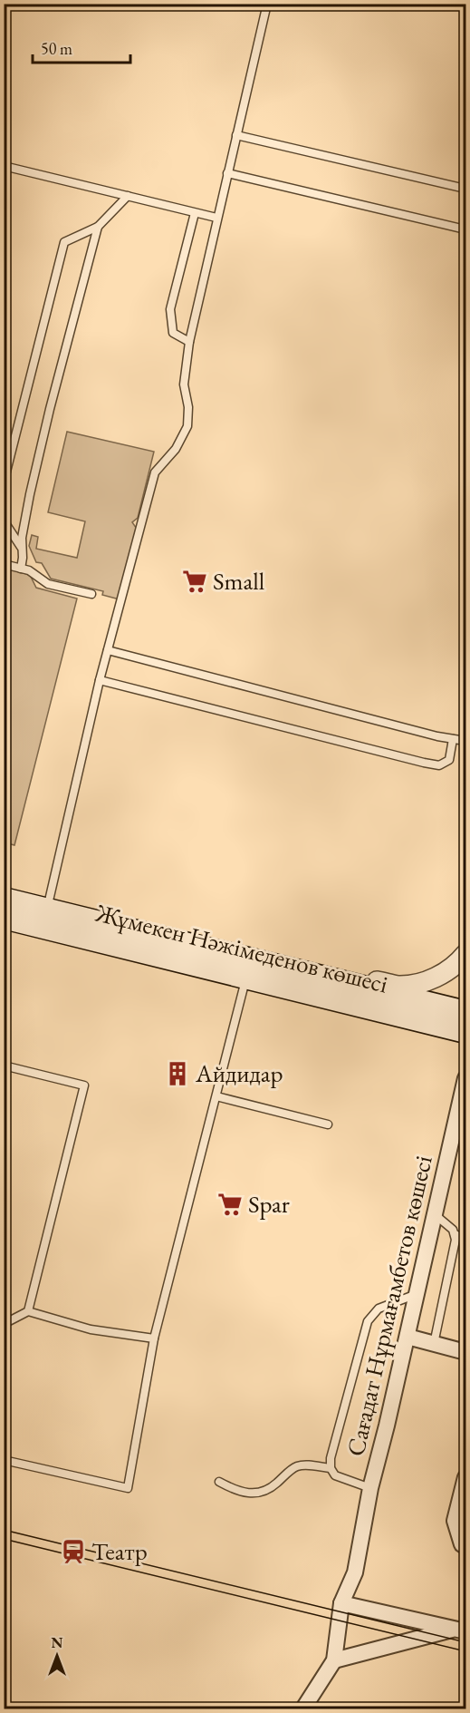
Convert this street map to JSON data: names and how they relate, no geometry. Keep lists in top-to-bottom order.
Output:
{
  "streets": {
    "main road": ["Жұмекен Нәжімеденов көшесі"],
    "street": ["Сағадат Нұрмағамбетов көшесі"]
  },
  "places": {
    "supermarket": ["Small", "Spar"],
    "building": ["Айдидар"],
    "station": ["Театр"]
  },
  "scale_bar": "50 m",
  "north": "top"
}
